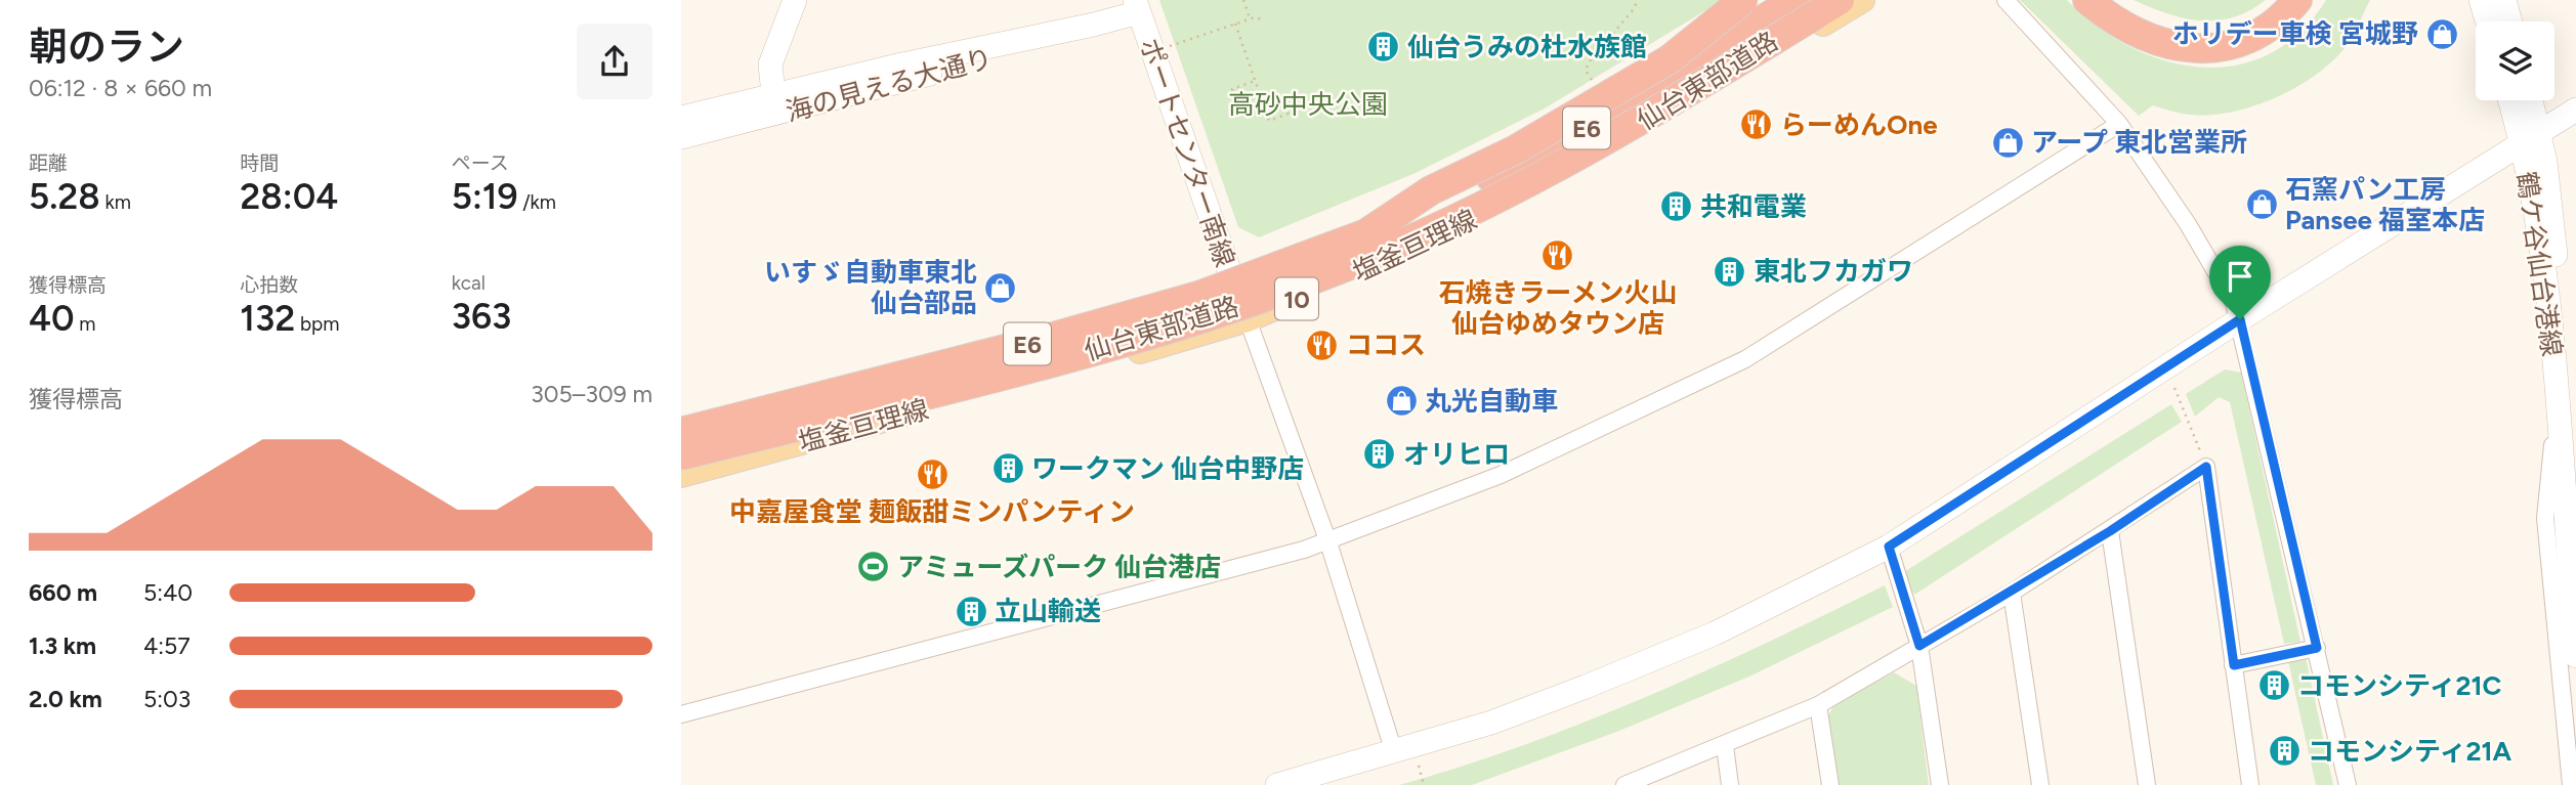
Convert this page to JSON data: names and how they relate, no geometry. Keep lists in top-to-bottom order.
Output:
{
  "streets": {
    "highway": ["仙台東部道路", "E6"],
    "main road": ["塩釜亘理線", "10"],
    "street": ["海の見える大通り", "ポートセンター南線", "鶴ケ谷仙台港線"]
  },
  "crossings": [
    ["ポートセンター南線", "塩釜亘理線"]
  ],
  "parks": ["高砂中央公園"],
  "places": {
    "shop": [
      "ホリデー車検 宮城野",
      "アープ 東北営業所",
      "石窯パン工房 Pansee 福室本店",
      "いすゞ自動車東北 仙台部品",
      "丸光自動車"
    ],
    "building": [
      "仙台うみの杜水族館",
      "共和電業",
      "東北フカガワ",
      "オリヒロ",
      "ワークマン 仙台中野店",
      "立山輸送",
      "コモンシティ21C",
      "コモンシティ21A"
    ],
    "restaurant": [
      "らーめんOne",
      "石焼きラーメン火山 仙台ゆめタウン店",
      "ココス",
      "中嘉屋食堂 麺飯甜ミンパンティン"
    ],
    "sports": ["アミューズパーク 仙台港店"]
  },
  "page": {
    "heading": ["朝のラン", "06:12 · 8 × 660 m"],
    "stats": [
      ["距離", "5.28 km"],
      ["時間", "28:04"],
      ["ペース", "5:19 /km"],
      ["獲得標高", "40 m"],
      ["心拍数", "132 bpm"],
      ["kcal", "363"]
    ],
    "chart": ["獲得標高", "305–309 m"],
    "list": [
      {
        "name": "660 m",
        "note": "5:40"
      },
      {
        "name": "1.3 km",
        "note": "4:57"
      },
      {
        "name": "2.0 km",
        "note": "5:03"
      }
    ]
  }
}
